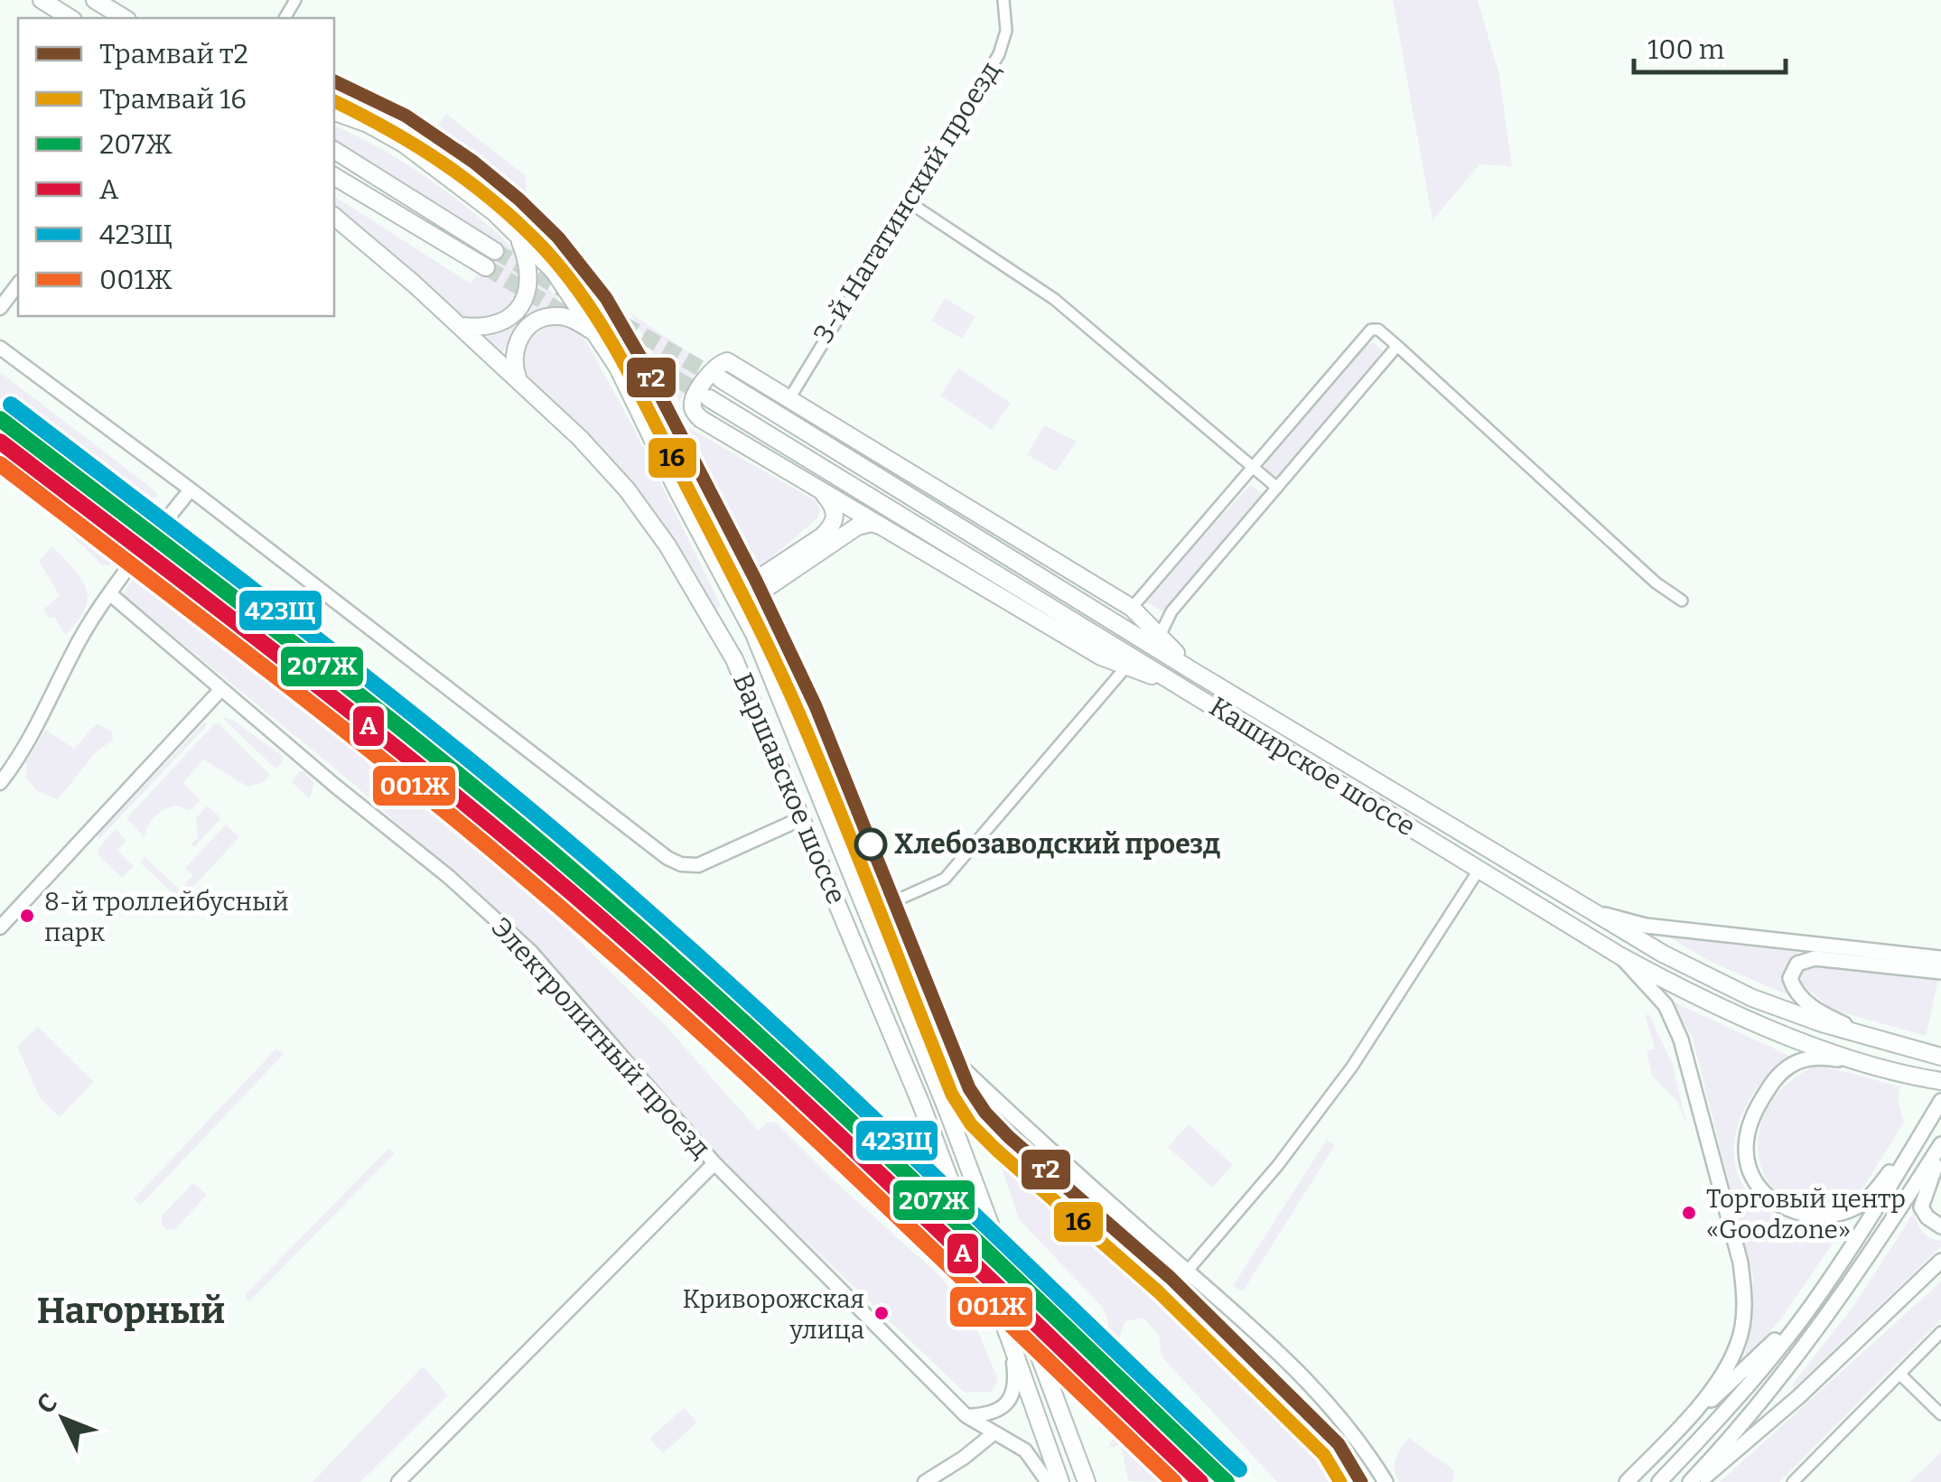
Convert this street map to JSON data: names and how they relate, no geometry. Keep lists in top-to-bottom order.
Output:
{
  "streets": {
    "main road": ["Каширское шоссе", "Варшавское шоссе"],
    "street": ["3-й Нагатинский проезд", "Электролитный проезд"]
  },
  "districts": ["Нагорный"],
  "places": [
    "Хлебозаводский проезд",
    "8-й троллейбусный парк",
    "Торговый центр «Goodzone»",
    "Криворожская улица"
  ],
  "lines": [
    "tram line т2",
    "tram line 16",
    "transit line 423Щ",
    "transit line 207Ж",
    "transit line A",
    "transit line 001Ж"
  ],
  "legend": [
    "Трамвай т2",
    "Трамвай 16",
    "207Ж",
    "A",
    "423Щ",
    "001Ж"
  ],
  "scale_bar": "100 m",
  "north": "top left"
}
